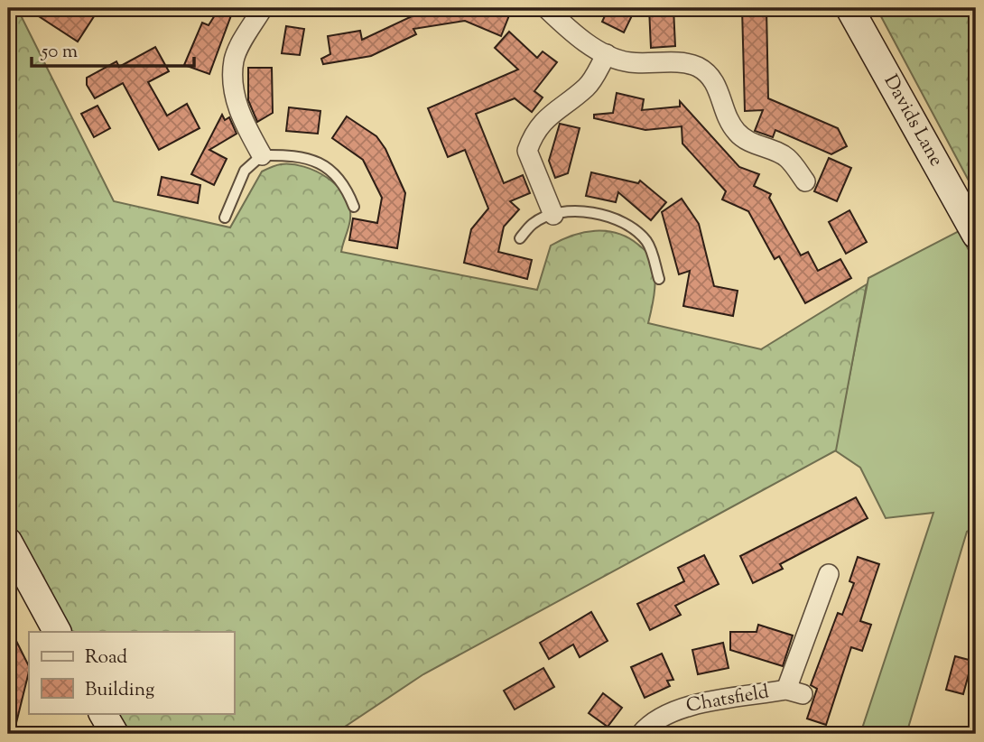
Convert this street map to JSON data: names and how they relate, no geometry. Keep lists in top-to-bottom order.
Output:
{
  "streets": {
    "street": ["Davids Lane", "Chatsfield"]
  },
  "legend": ["Road", "Building"],
  "scale_bar": "50 m"
}
